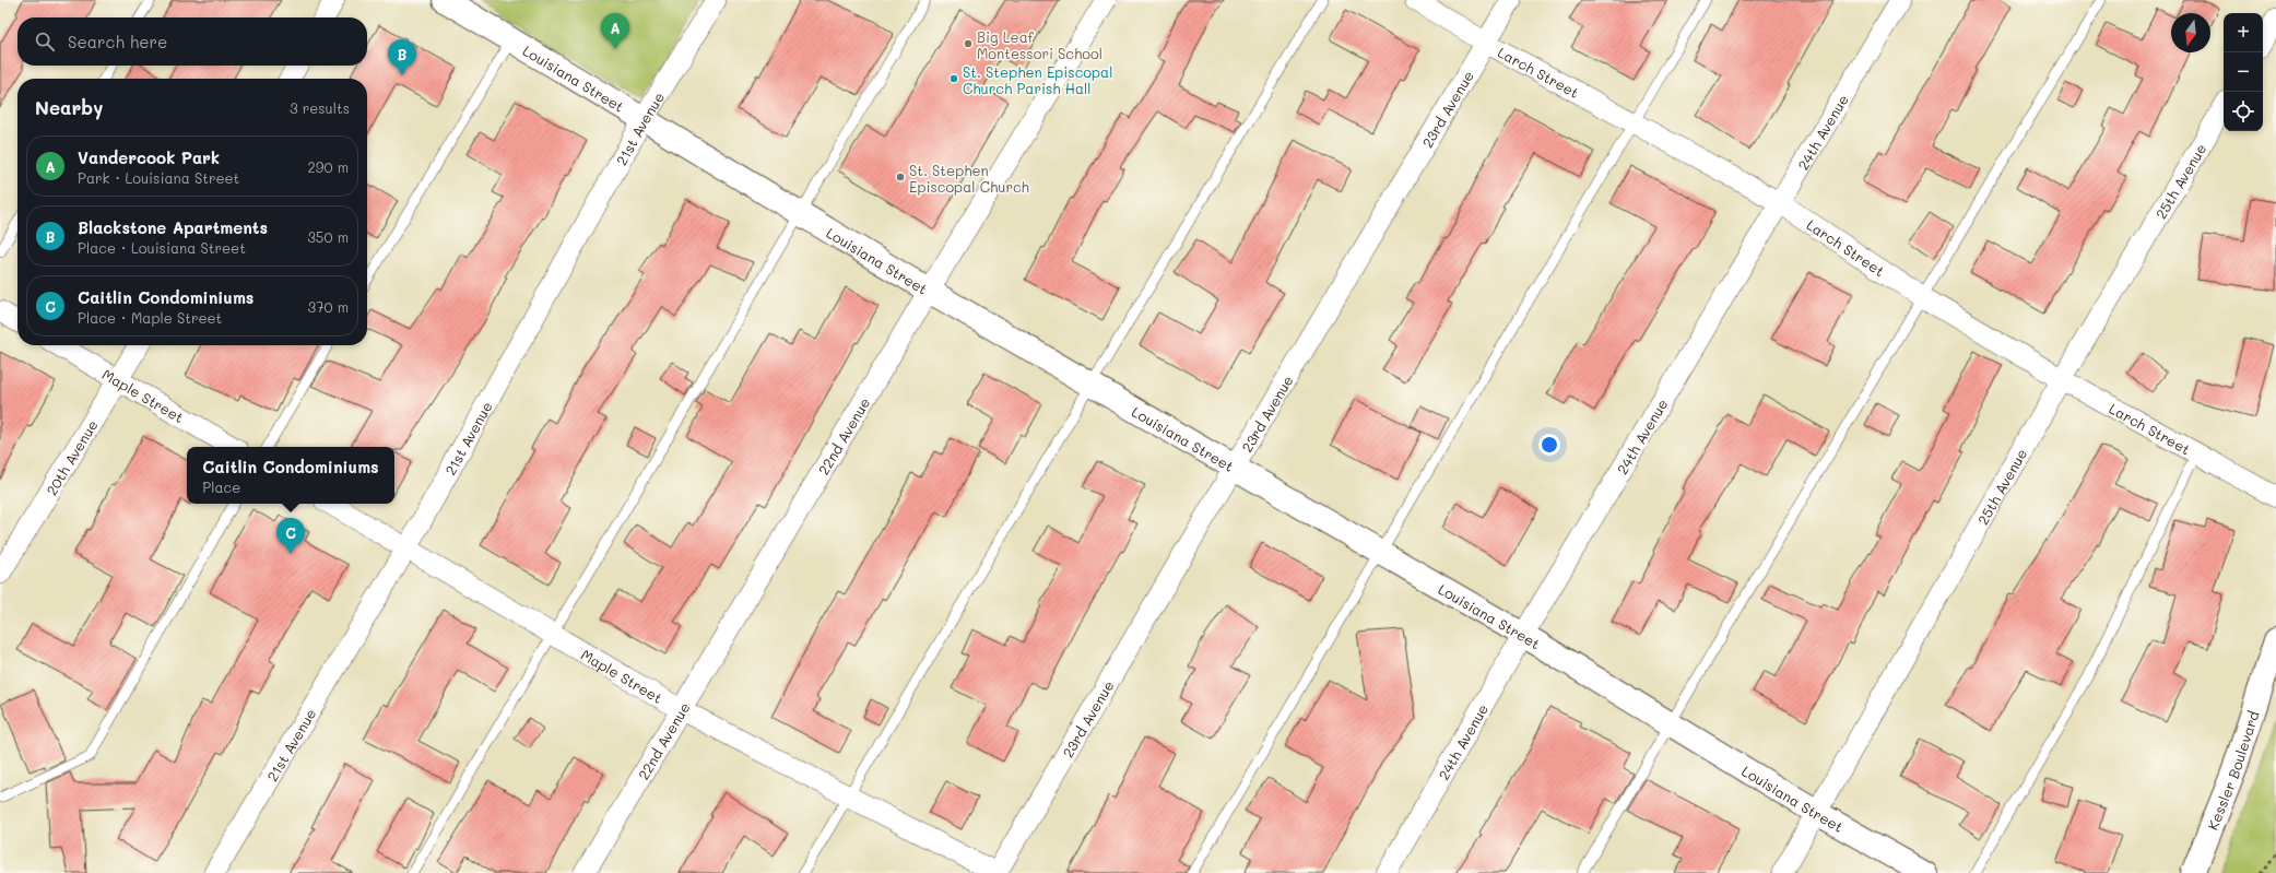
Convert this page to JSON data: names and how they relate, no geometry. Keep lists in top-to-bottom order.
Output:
{
  "streets": {
    "street": [
      "Larch Street",
      "Louisiana Street",
      "23rd Avenue",
      "21st Avenue",
      "24th Avenue",
      "25th Avenue",
      "Maple Street",
      "22nd Avenue",
      "20th Avenue",
      "Kessler Boulevard"
    ]
  },
  "crossings": [
    ["Larch Street", "23rd Avenue"],
    ["Larch Street", "24th Avenue"],
    ["Larch Street", "25th Avenue"],
    ["Louisiana Street", "23rd Avenue"],
    ["Louisiana Street", "21st Avenue"],
    ["Louisiana Street", "24th Avenue"],
    ["Louisiana Street", "25th Avenue"],
    ["Louisiana Street", "22nd Avenue"],
    ["23rd Avenue", "Maple Street"],
    ["21st Avenue", "Maple Street"],
    ["Maple Street", "22nd Avenue"],
    ["Maple Street", "20th Avenue"]
  ],
  "places": ["Big Leaf Montessori School", "St. Stephen Episcopal Church Parish Hall", "St. Stephen Episcopal Church"],
  "north": "bottom",
  "page": {
    "map_buttons": ["+", "−"],
    "pins": ["A", "B", "C"],
    "search": "Search here",
    "heading": ["Nearby", "3 results"],
    "list": [
      {
        "mark": "A",
        "name": "Vandercook Park",
        "note": "Park · Louisiana Street",
        "value": "290 m"
      },
      {
        "mark": "B",
        "name": "Blackstone Apartments",
        "note": "Place · Louisiana Street",
        "value": "350 m"
      },
      {
        "mark": "C",
        "name": "Caitlin Condominiums",
        "note": "Place · Maple Street",
        "value": "370 m"
      }
    ],
    "popup": ["Caitlin Condominiums", "Place"]
  }
}
